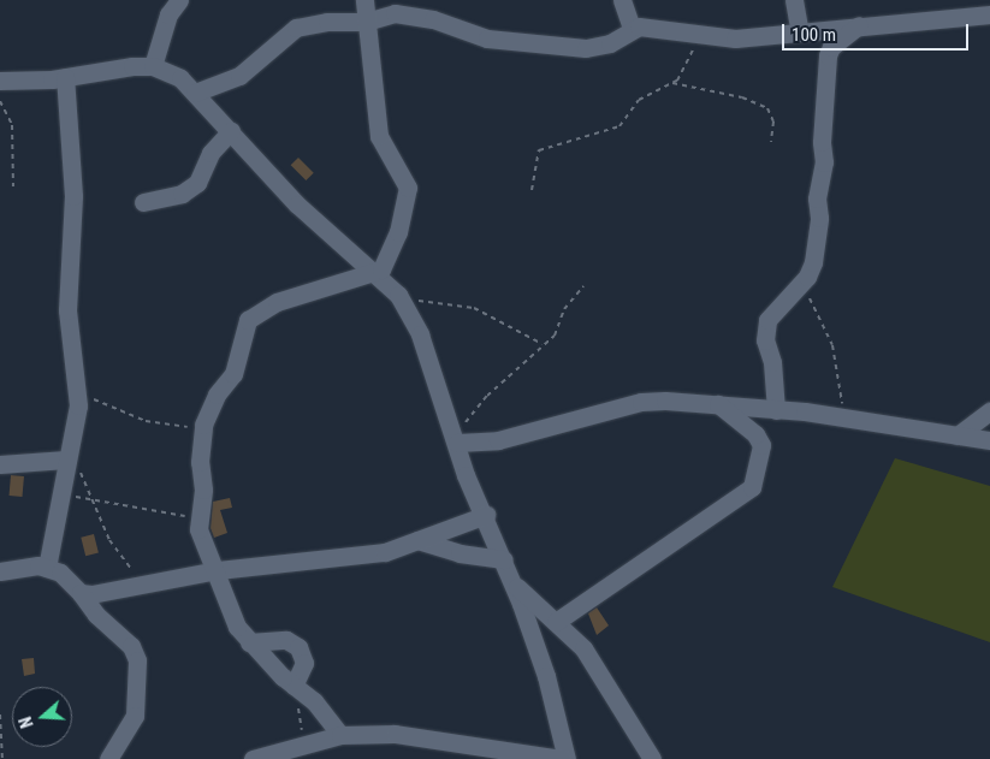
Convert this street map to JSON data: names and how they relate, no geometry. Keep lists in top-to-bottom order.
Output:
{
  "scale_bar": "100 m",
  "north": "left"
}
